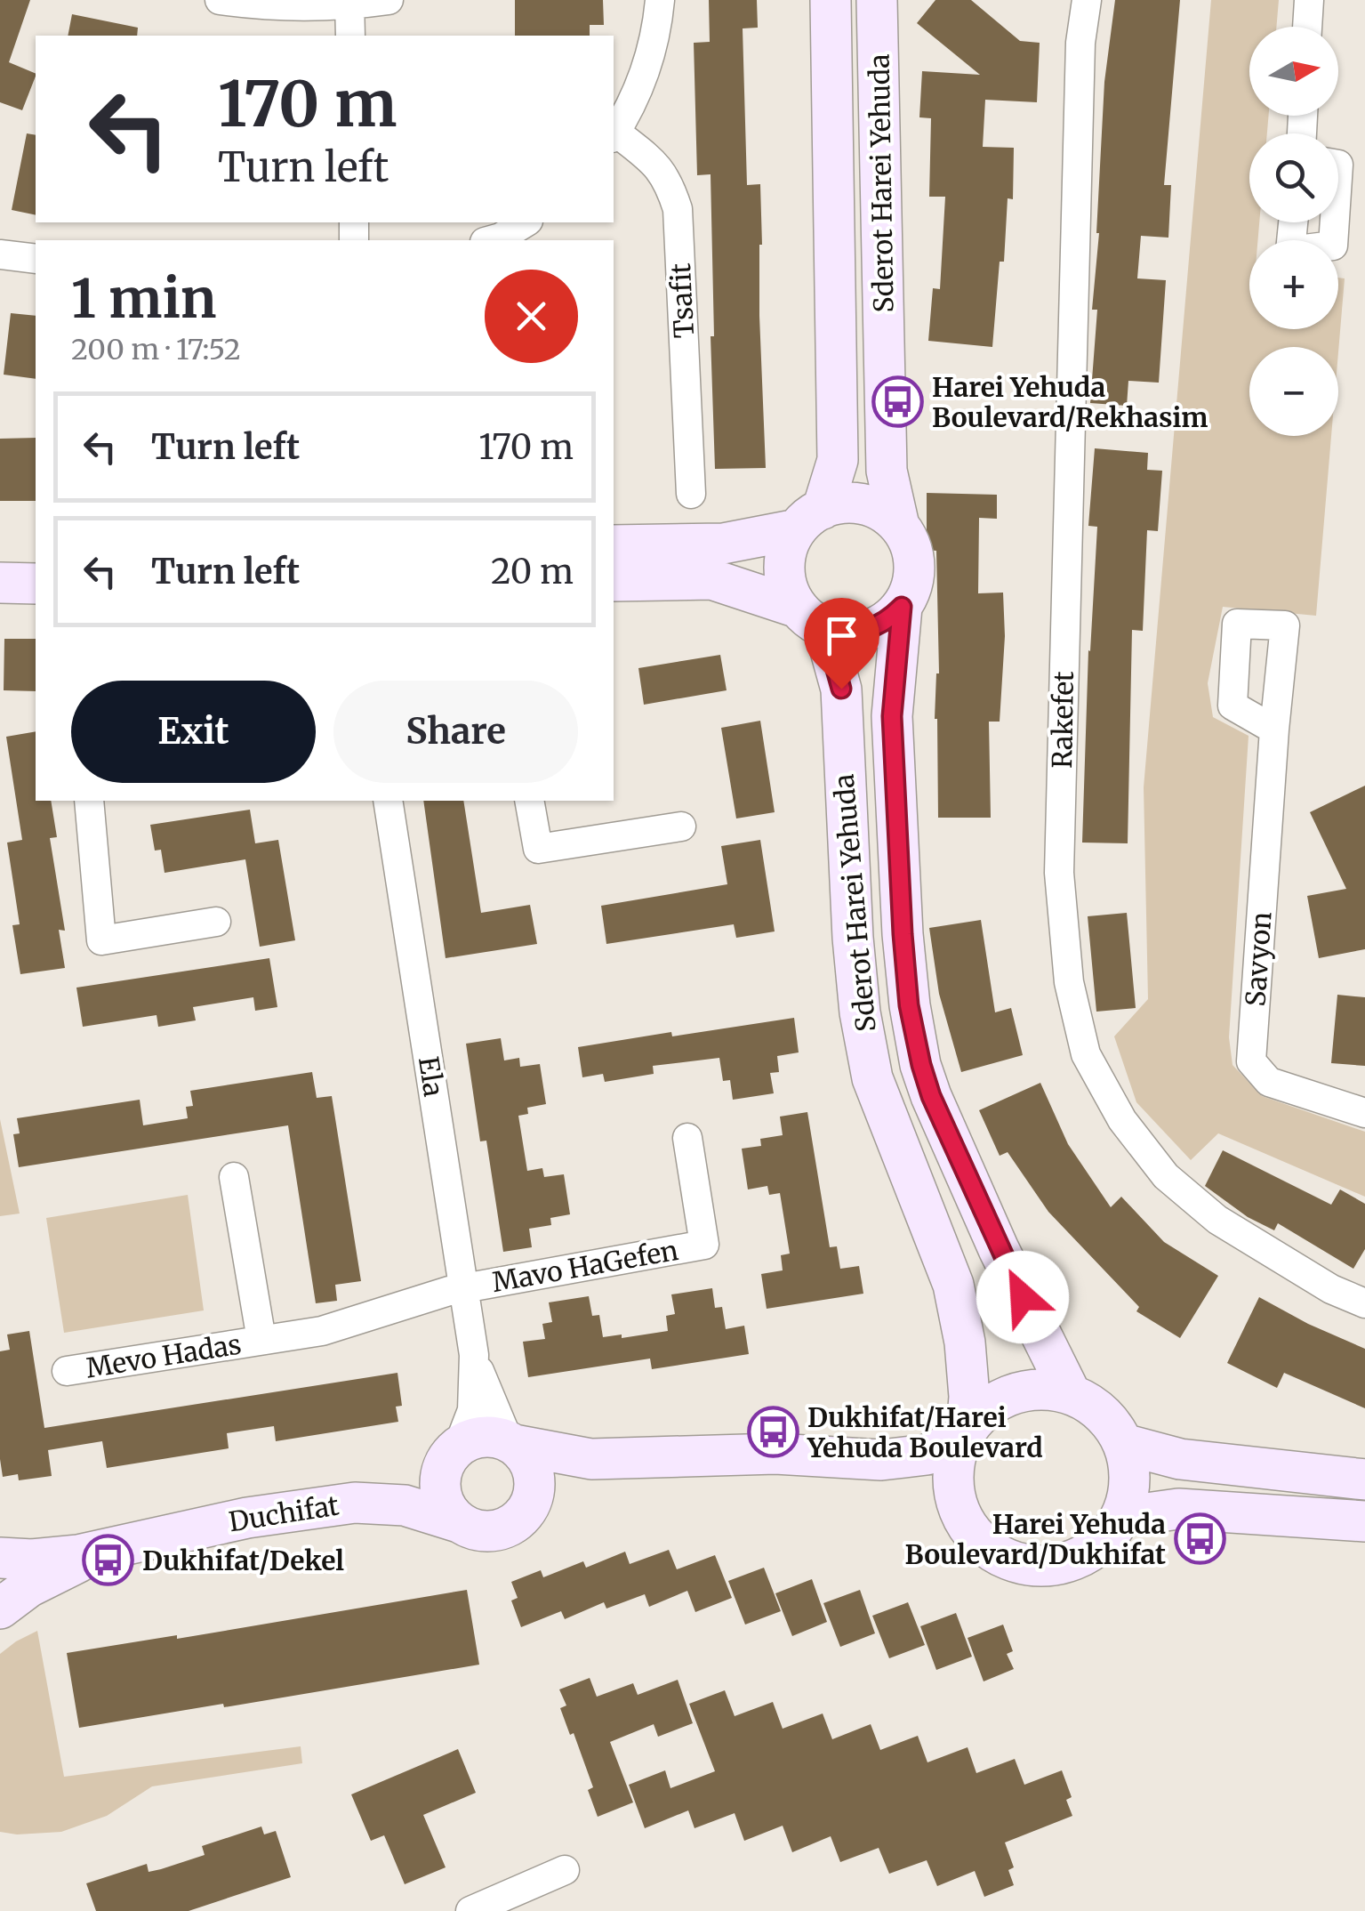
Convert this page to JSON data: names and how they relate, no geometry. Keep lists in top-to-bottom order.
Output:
{
  "streets": {
    "street": [
      "Sderot Harei Yehuda",
      "Tsafit",
      "Rakefet",
      "Savyon",
      "Ela",
      "Mavo HaGefen",
      "Mevo Hadas",
      "Duchifat"
    ]
  },
  "crossings": [
    ["Ela", "Mavo HaGefen"],
    ["Ela", "Mevo Hadas"],
    ["Mavo HaGefen", "Mevo Hadas"]
  ],
  "places": {
    "bus stop": [
      "Harei Yehuda Boulevard/Rekhasim",
      "Dukhifat/Harei Yehuda Boulevard",
      "Harei Yehuda Boulevard/Dukhifat",
      "Dukhifat/Dekel"
    ]
  },
  "north": "right",
  "page": {
    "map_buttons": ["+", "−"],
    "turn": ["170 m", "Turn left"],
    "heading": ["1 min", "200 m · 17:52"],
    "list": [
      {
        "name": "Turn left",
        "value": "170 m"
      },
      {
        "name": "Turn left",
        "value": "20 m"
      }
    ],
    "buttons": ["Exit", "Share"]
  }
}
